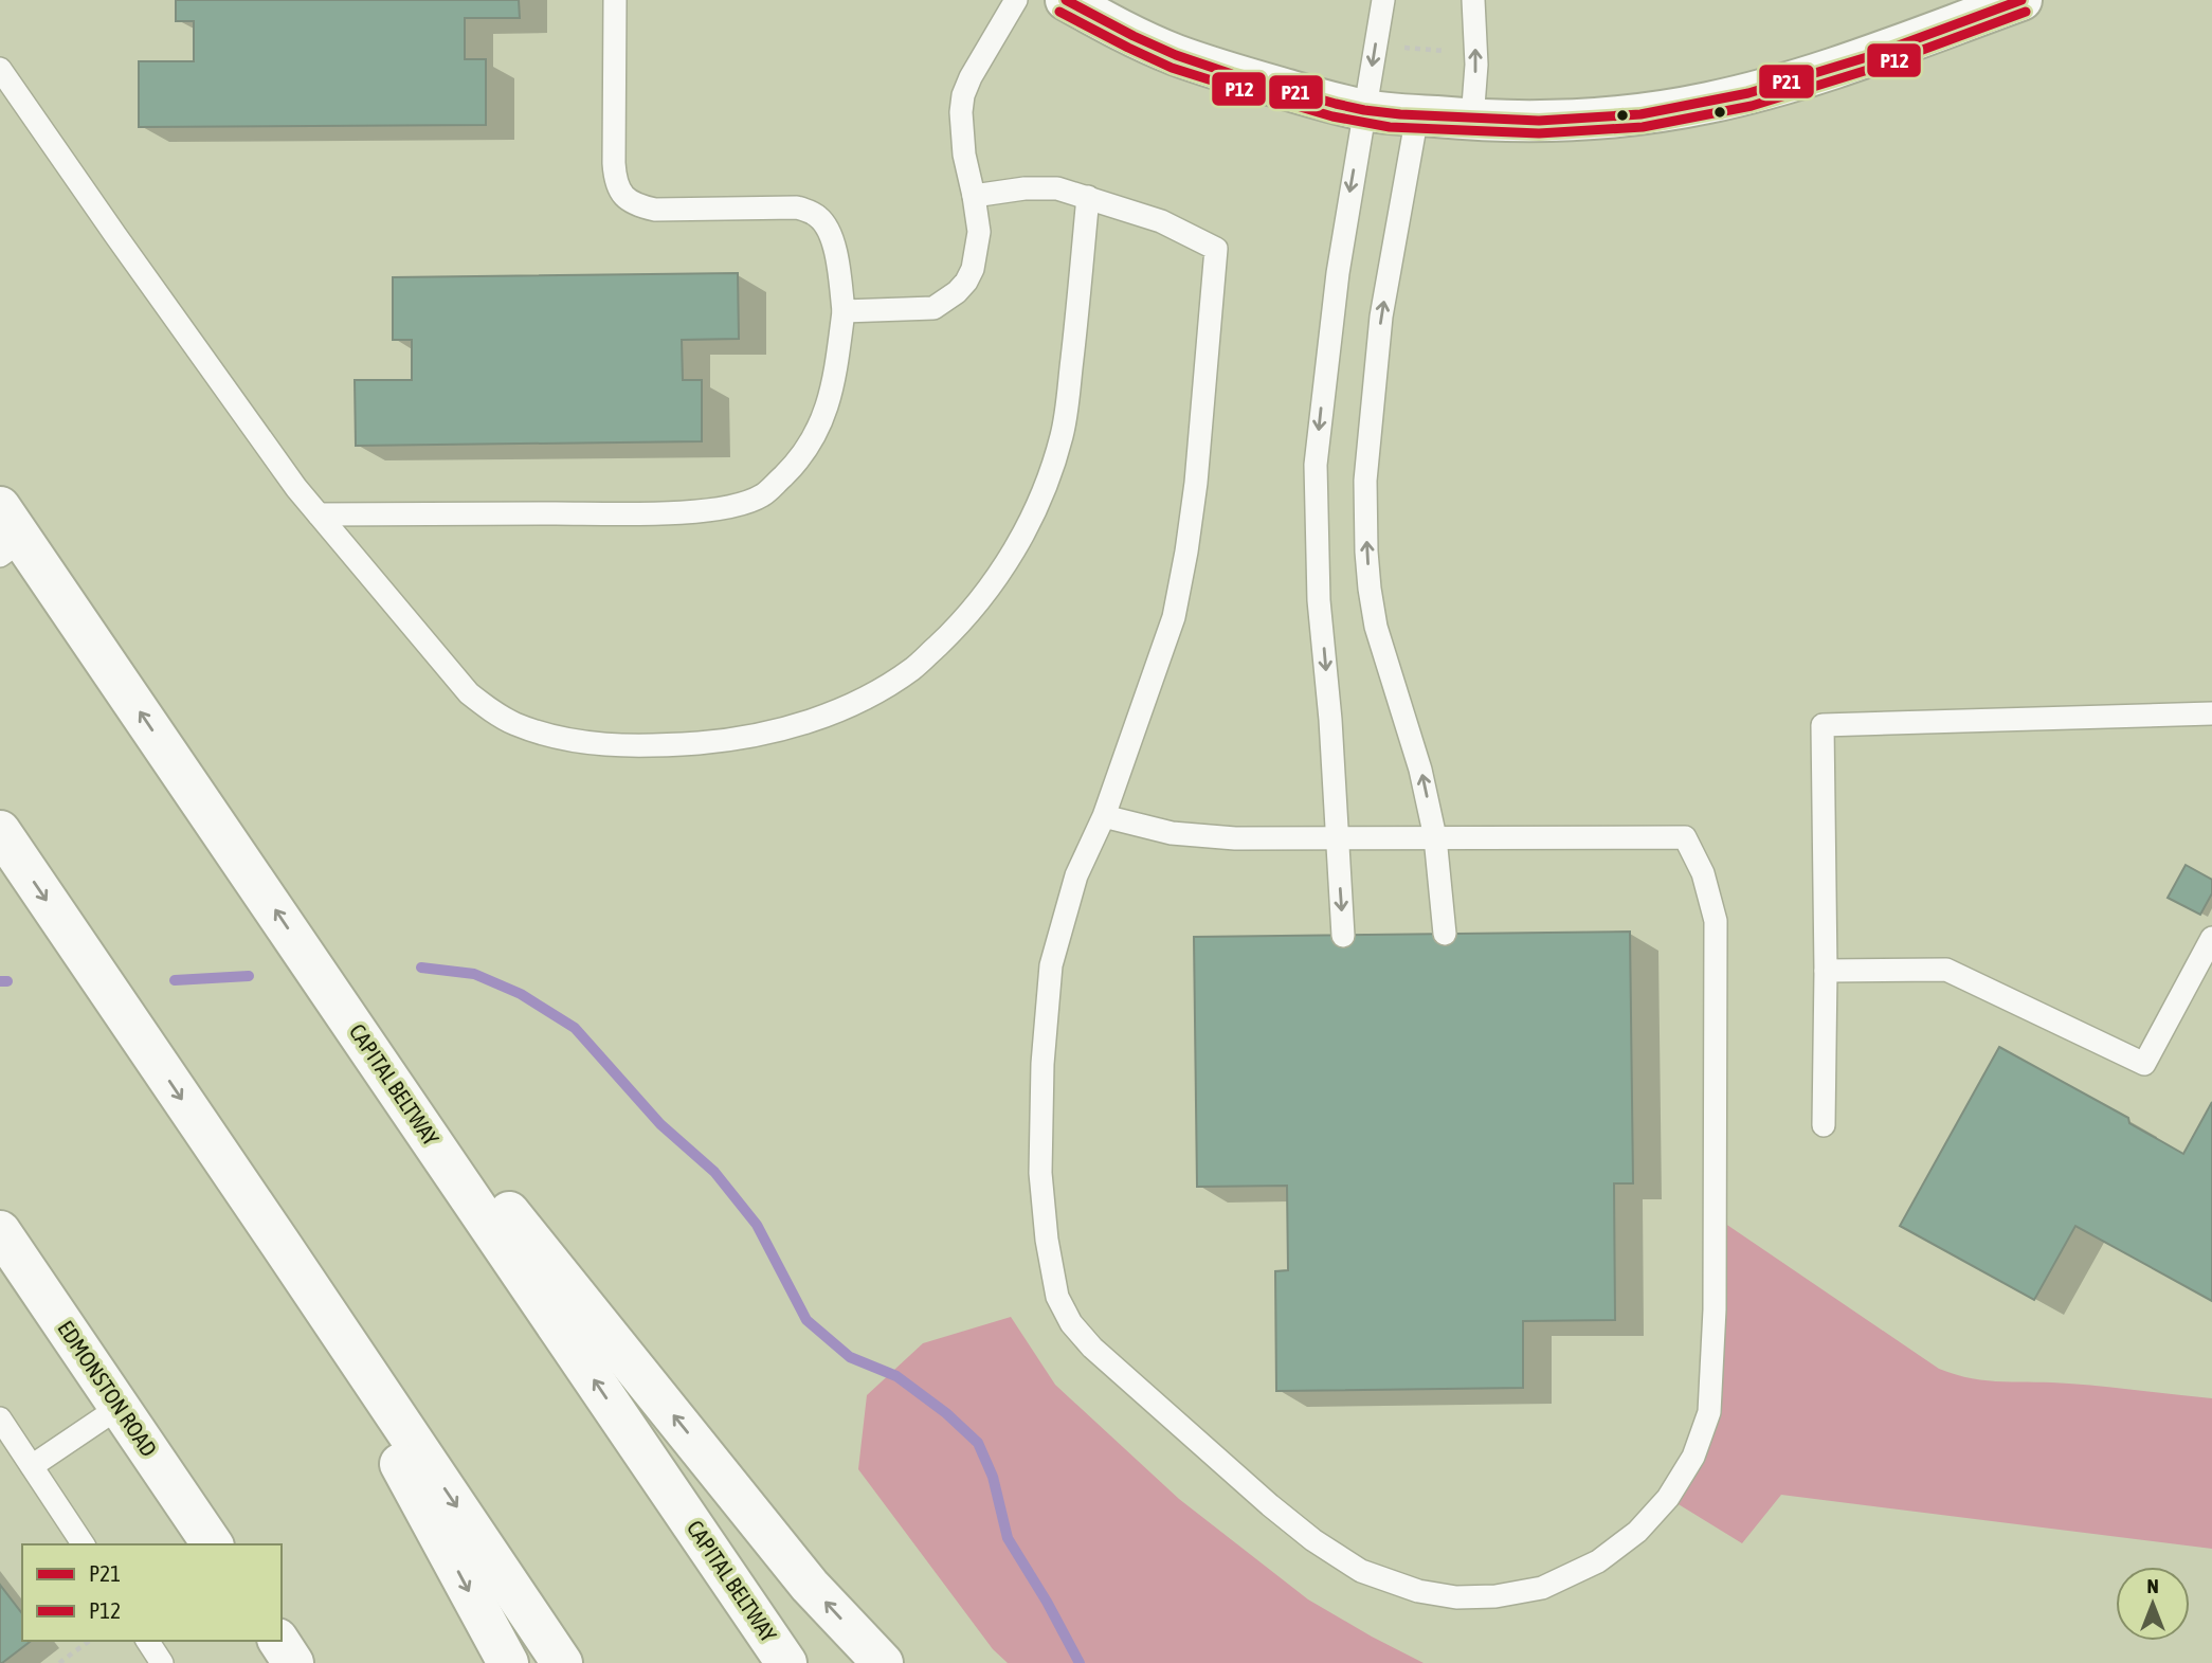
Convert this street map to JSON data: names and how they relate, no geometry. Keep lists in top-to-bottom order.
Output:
{
  "streets": {
    "main road": ["CAPITAL BELTWAY", "EDMONSTON ROAD"]
  },
  "lines": ["transit line P21", "transit line P12"],
  "legend": ["P21", "P12"],
  "north": "top"
}
